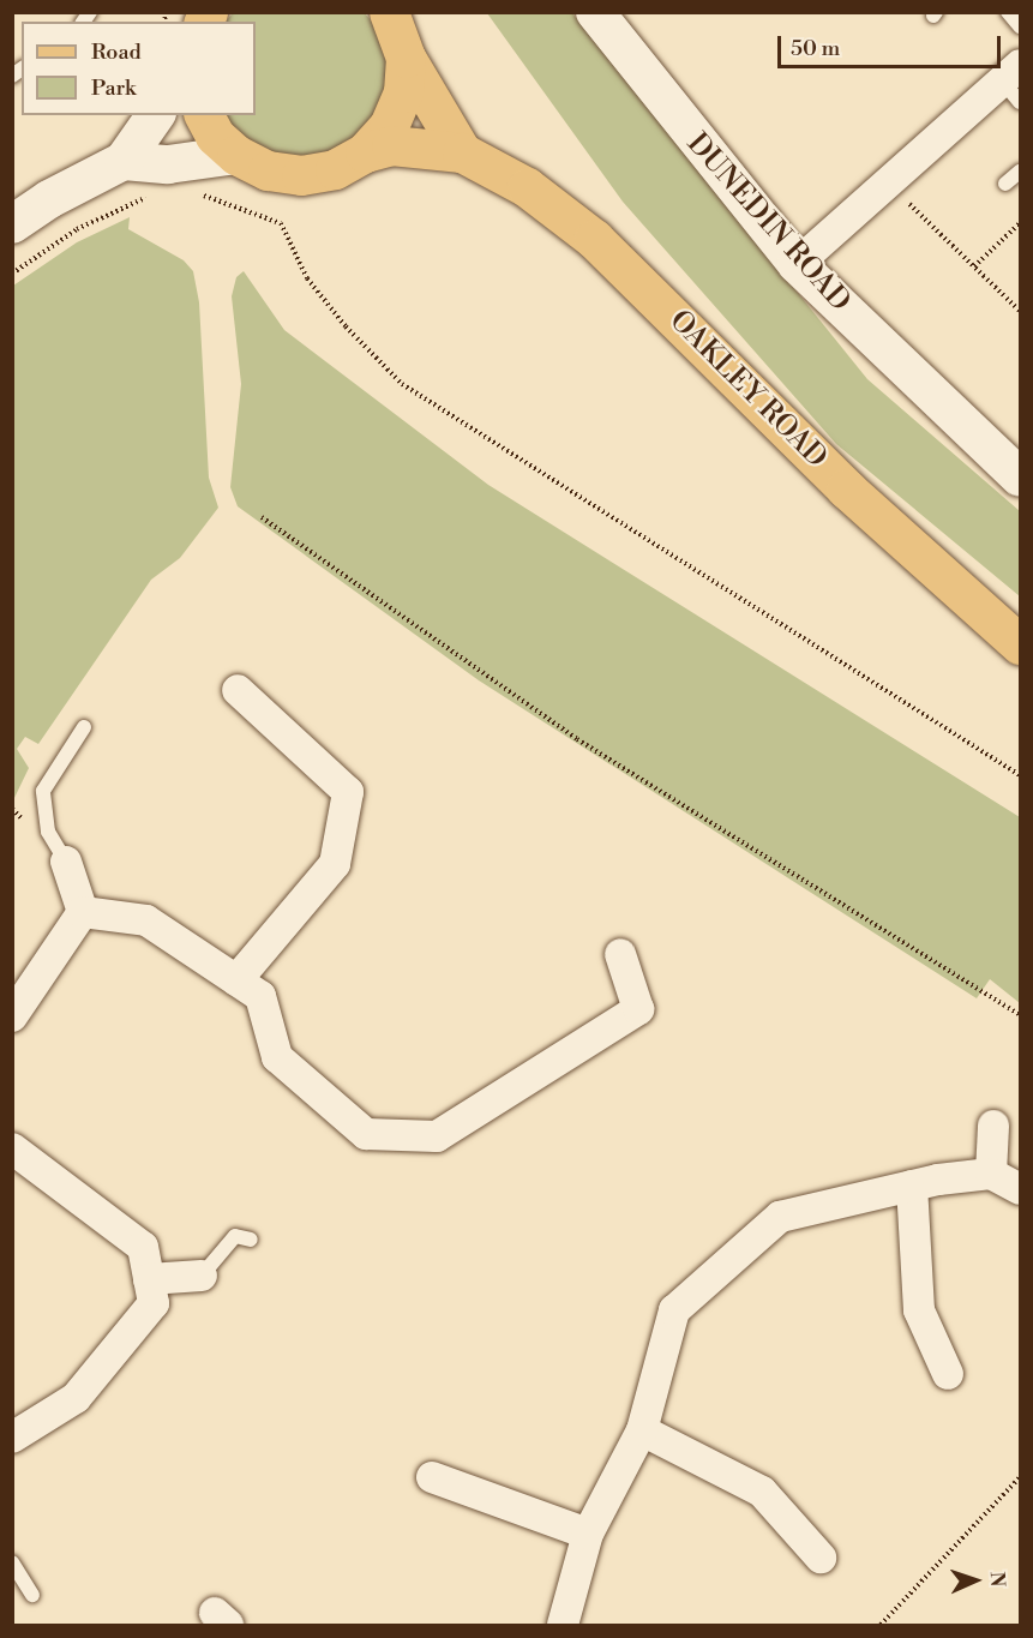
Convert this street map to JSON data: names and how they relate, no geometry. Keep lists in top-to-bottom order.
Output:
{
  "streets": {
    "main road": ["OAKLEY ROAD"],
    "street": ["DUNEDIN ROAD"]
  },
  "legend": ["Road", "Park"],
  "scale_bar": "50 m",
  "north": "right"
}
